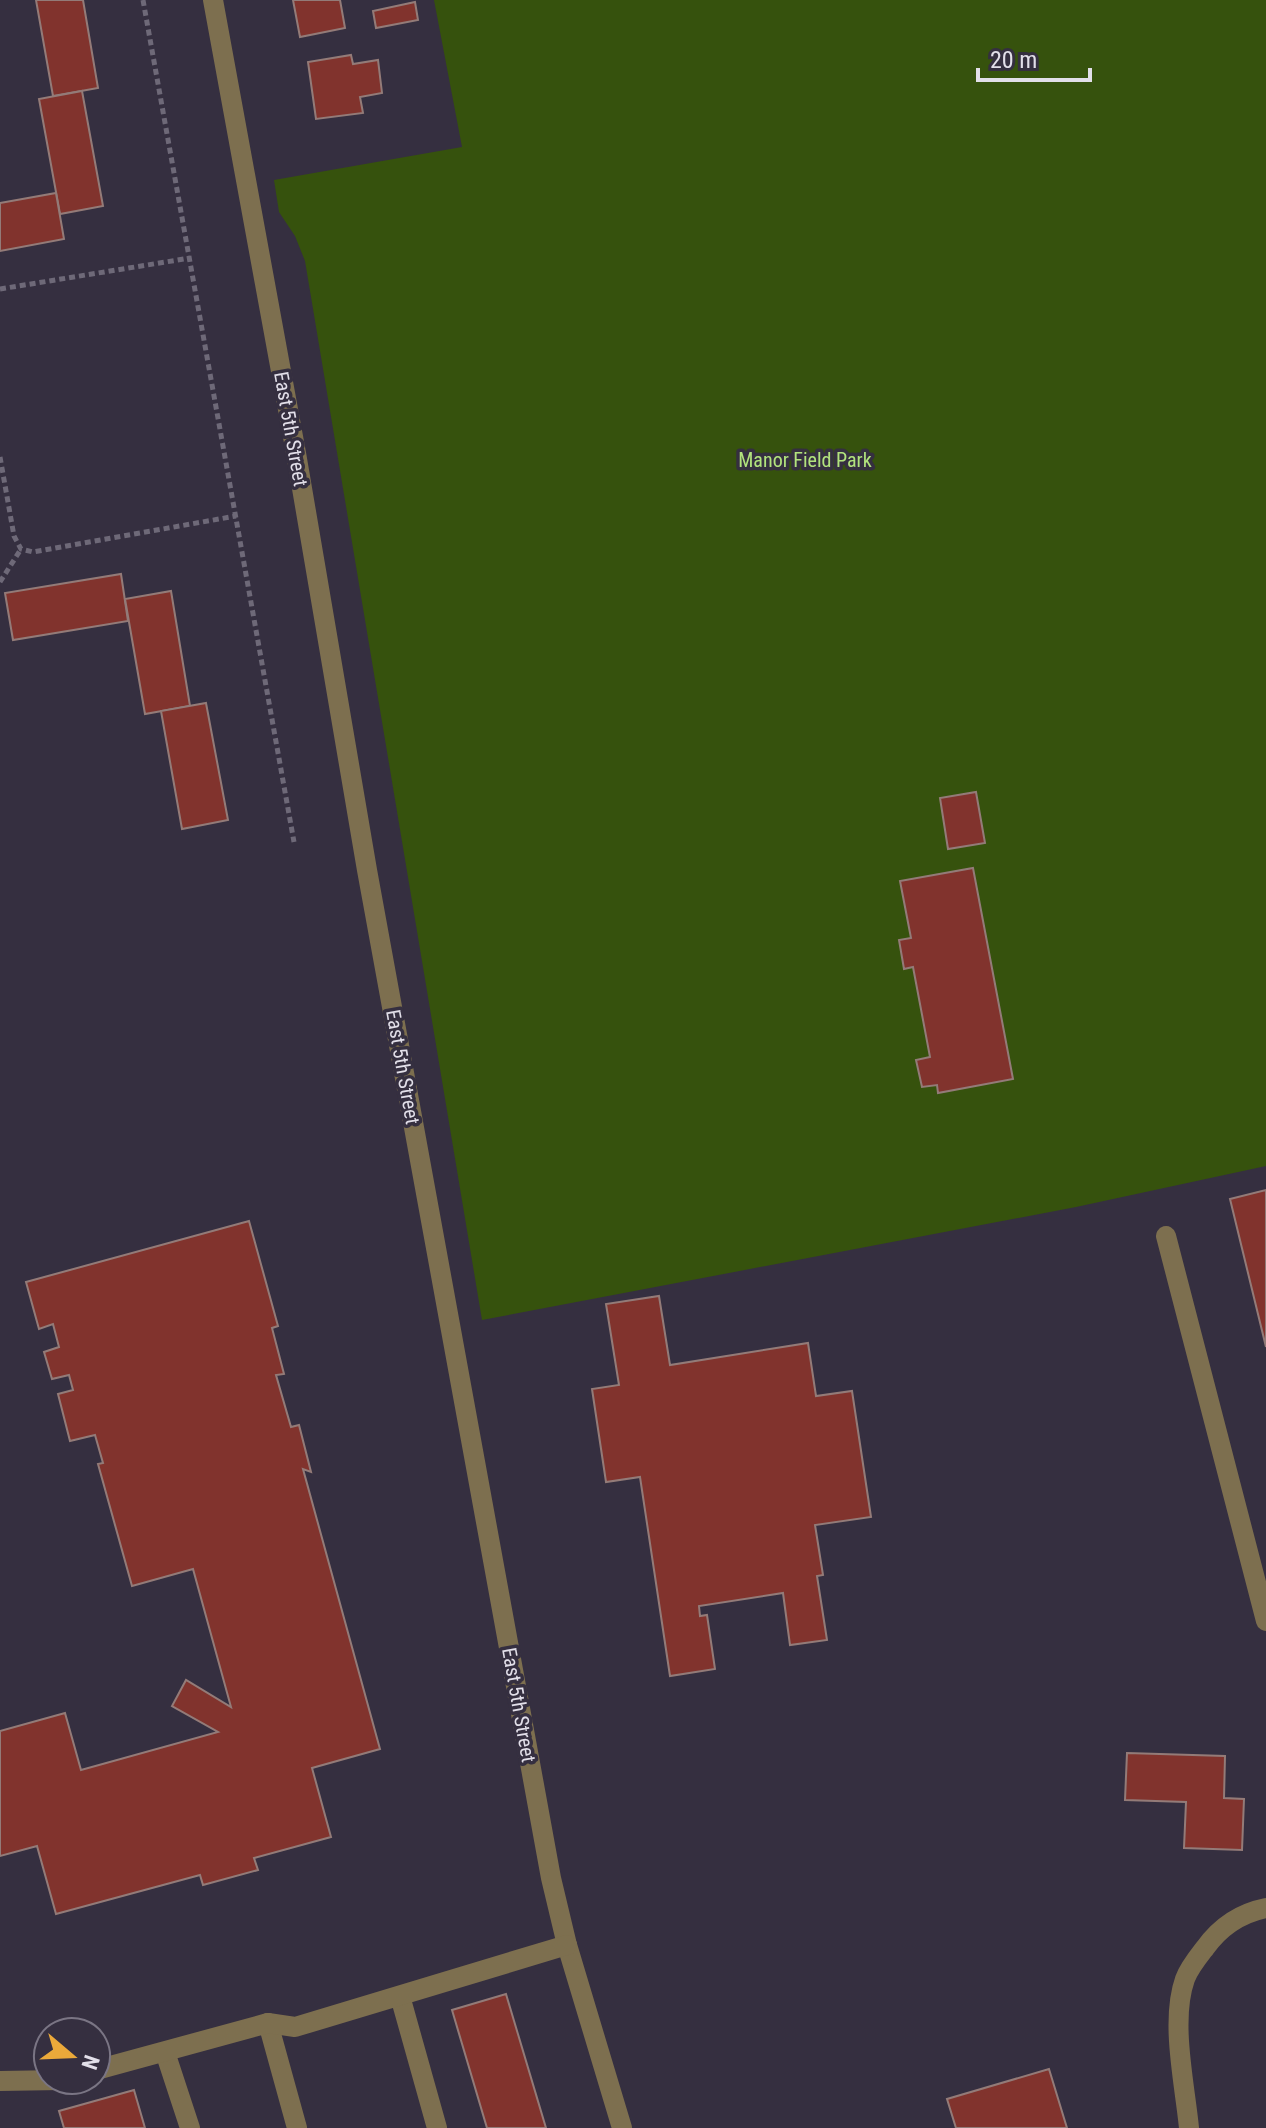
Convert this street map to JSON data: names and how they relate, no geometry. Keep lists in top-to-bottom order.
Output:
{
  "streets": {
    "street": ["East 5th Street"]
  },
  "parks": ["Manor Field Park"],
  "scale_bar": "20 m",
  "north": "right"
}
